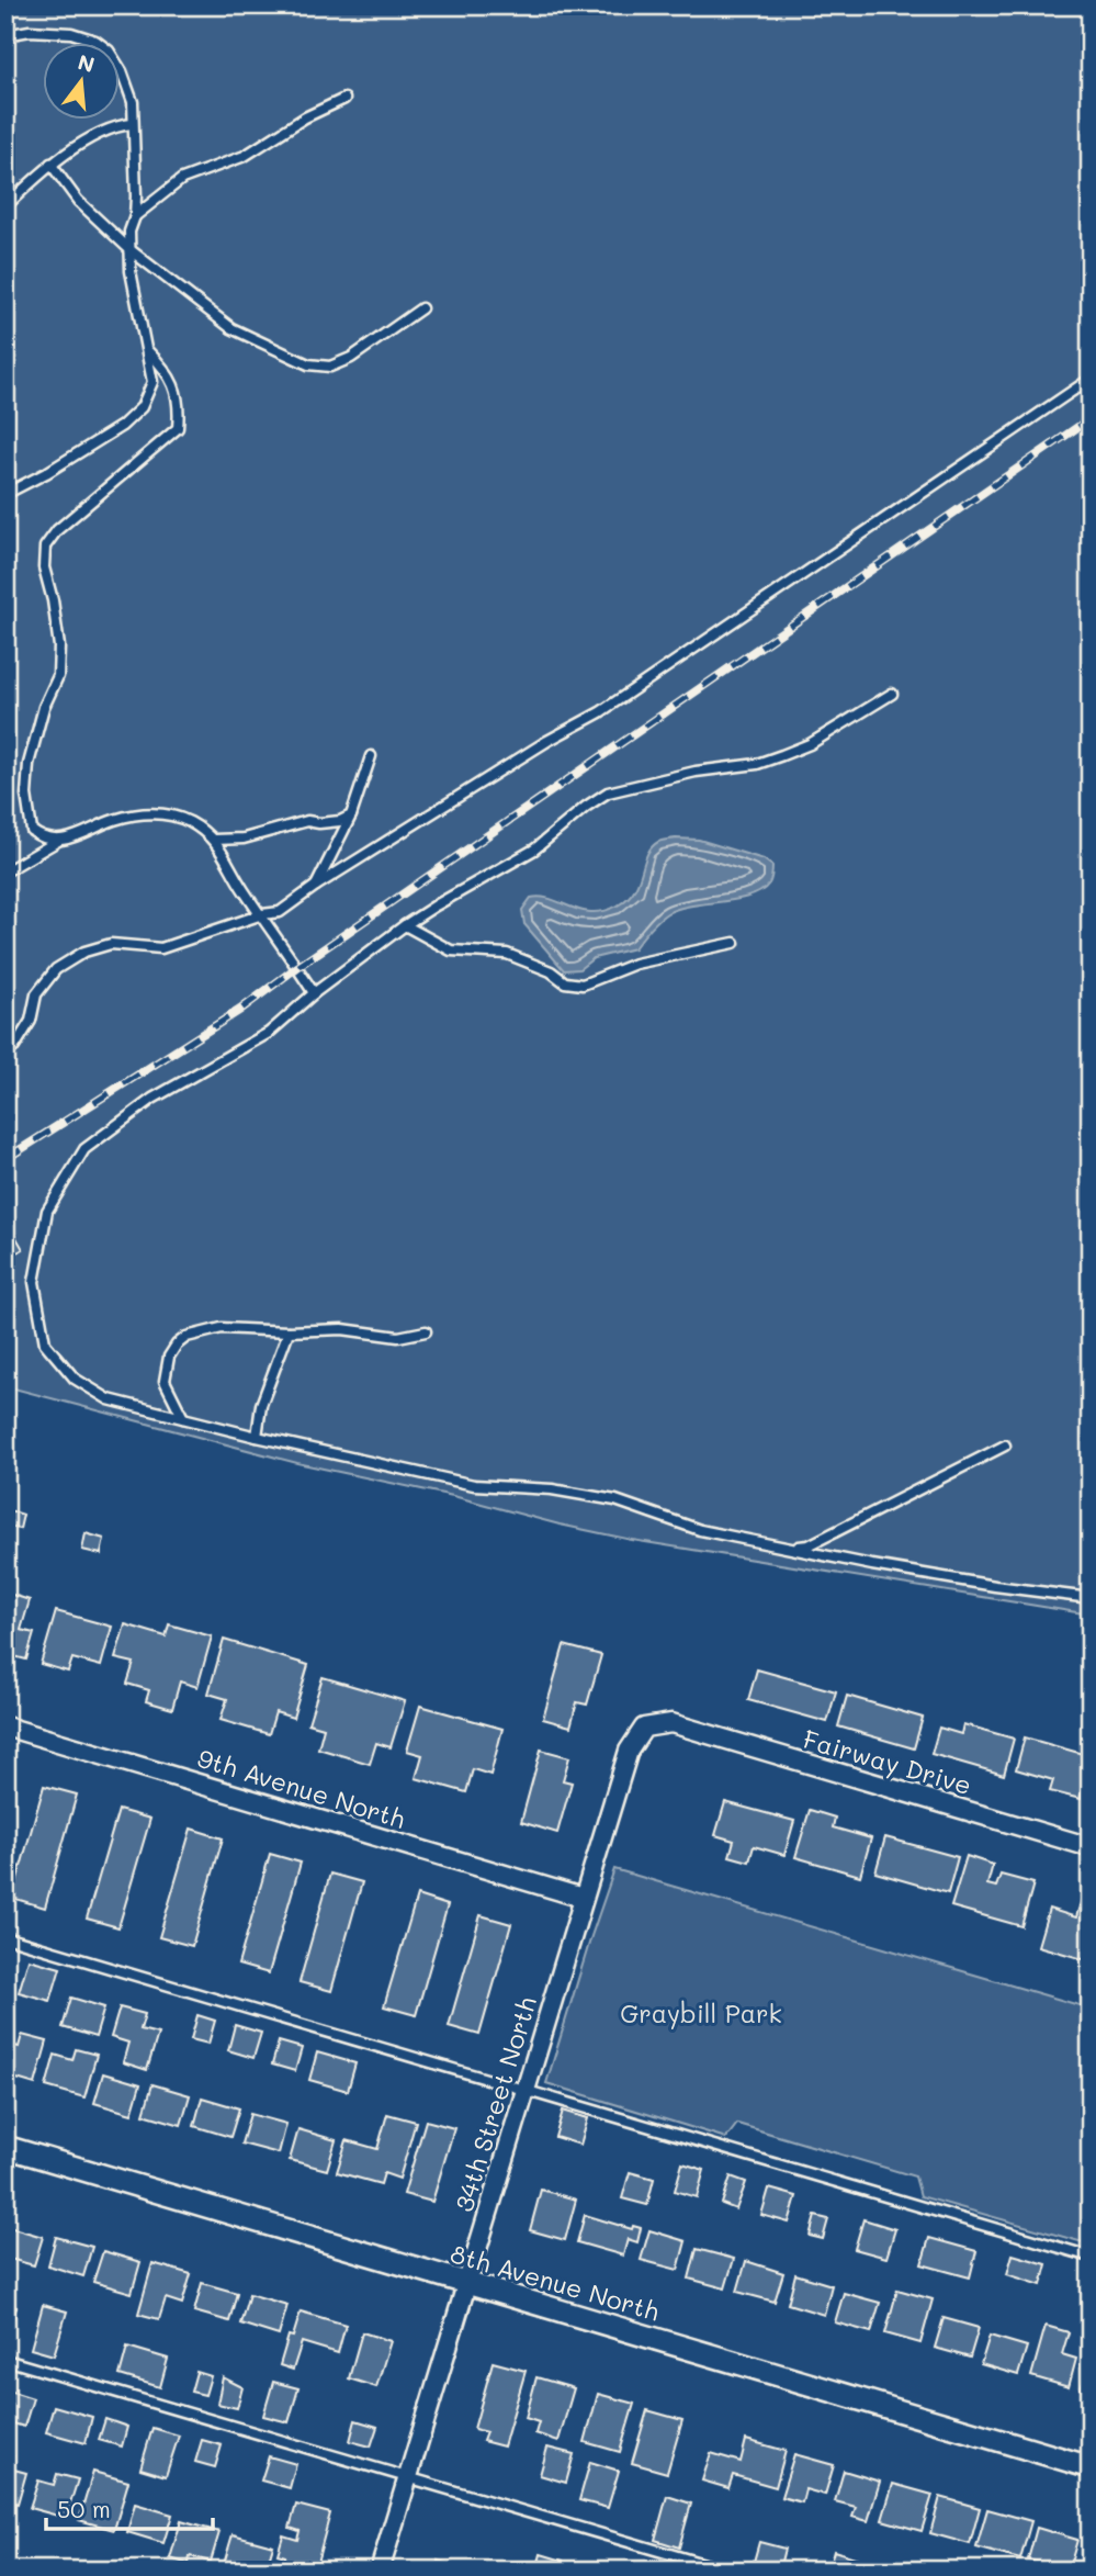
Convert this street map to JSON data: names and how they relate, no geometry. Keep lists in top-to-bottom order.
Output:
{
  "streets": {
    "street": [
      "Fairway Drive",
      "9th Avenue North",
      "34th Street North",
      "8th Avenue North"
    ]
  },
  "crossings": [
    ["Fairway Drive", "34th Street North"],
    ["9th Avenue North", "34th Street North"],
    ["34th Street North", "8th Avenue North"]
  ],
  "parks": ["Graybill Park"],
  "scale_bar": "50 m",
  "north": "top"
}
